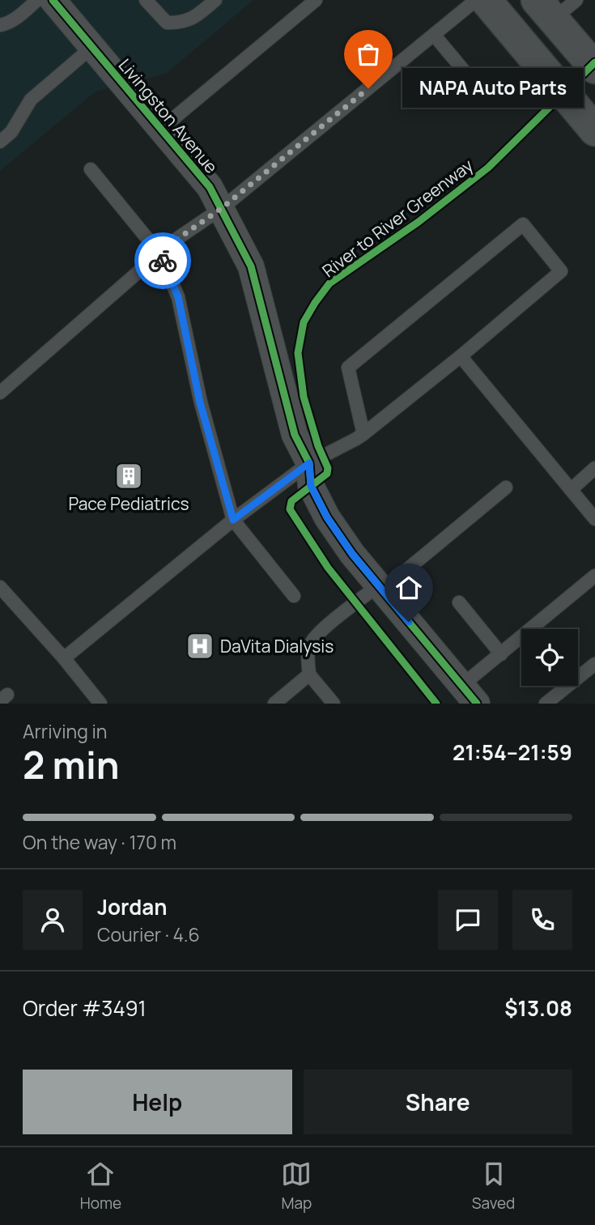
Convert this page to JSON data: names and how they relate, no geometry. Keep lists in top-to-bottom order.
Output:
{
  "streets": {
    "street": ["Livingston Avenue"],
    "cycle path": ["River to River Greenway"]
  },
  "places": {
    "other": ["NAPA Auto Parts"],
    "building": ["Pace Pediatrics"],
    "hospital": ["DaVita Dialysis"]
  },
  "page": {
    "bubble": "NAPA Auto Parts",
    "heading": ["2 min", "Arriving in", "21:54–21:59"],
    "panel": [
      "Jordan",
      "Courier · 4.6",
      "Order #3491",
      "$13.08"
    ],
    "bar": "On the way · 170 m",
    "buttons": ["Help", "Share"],
    "tabs": ["Home", "Map", "Saved"]
  }
}
